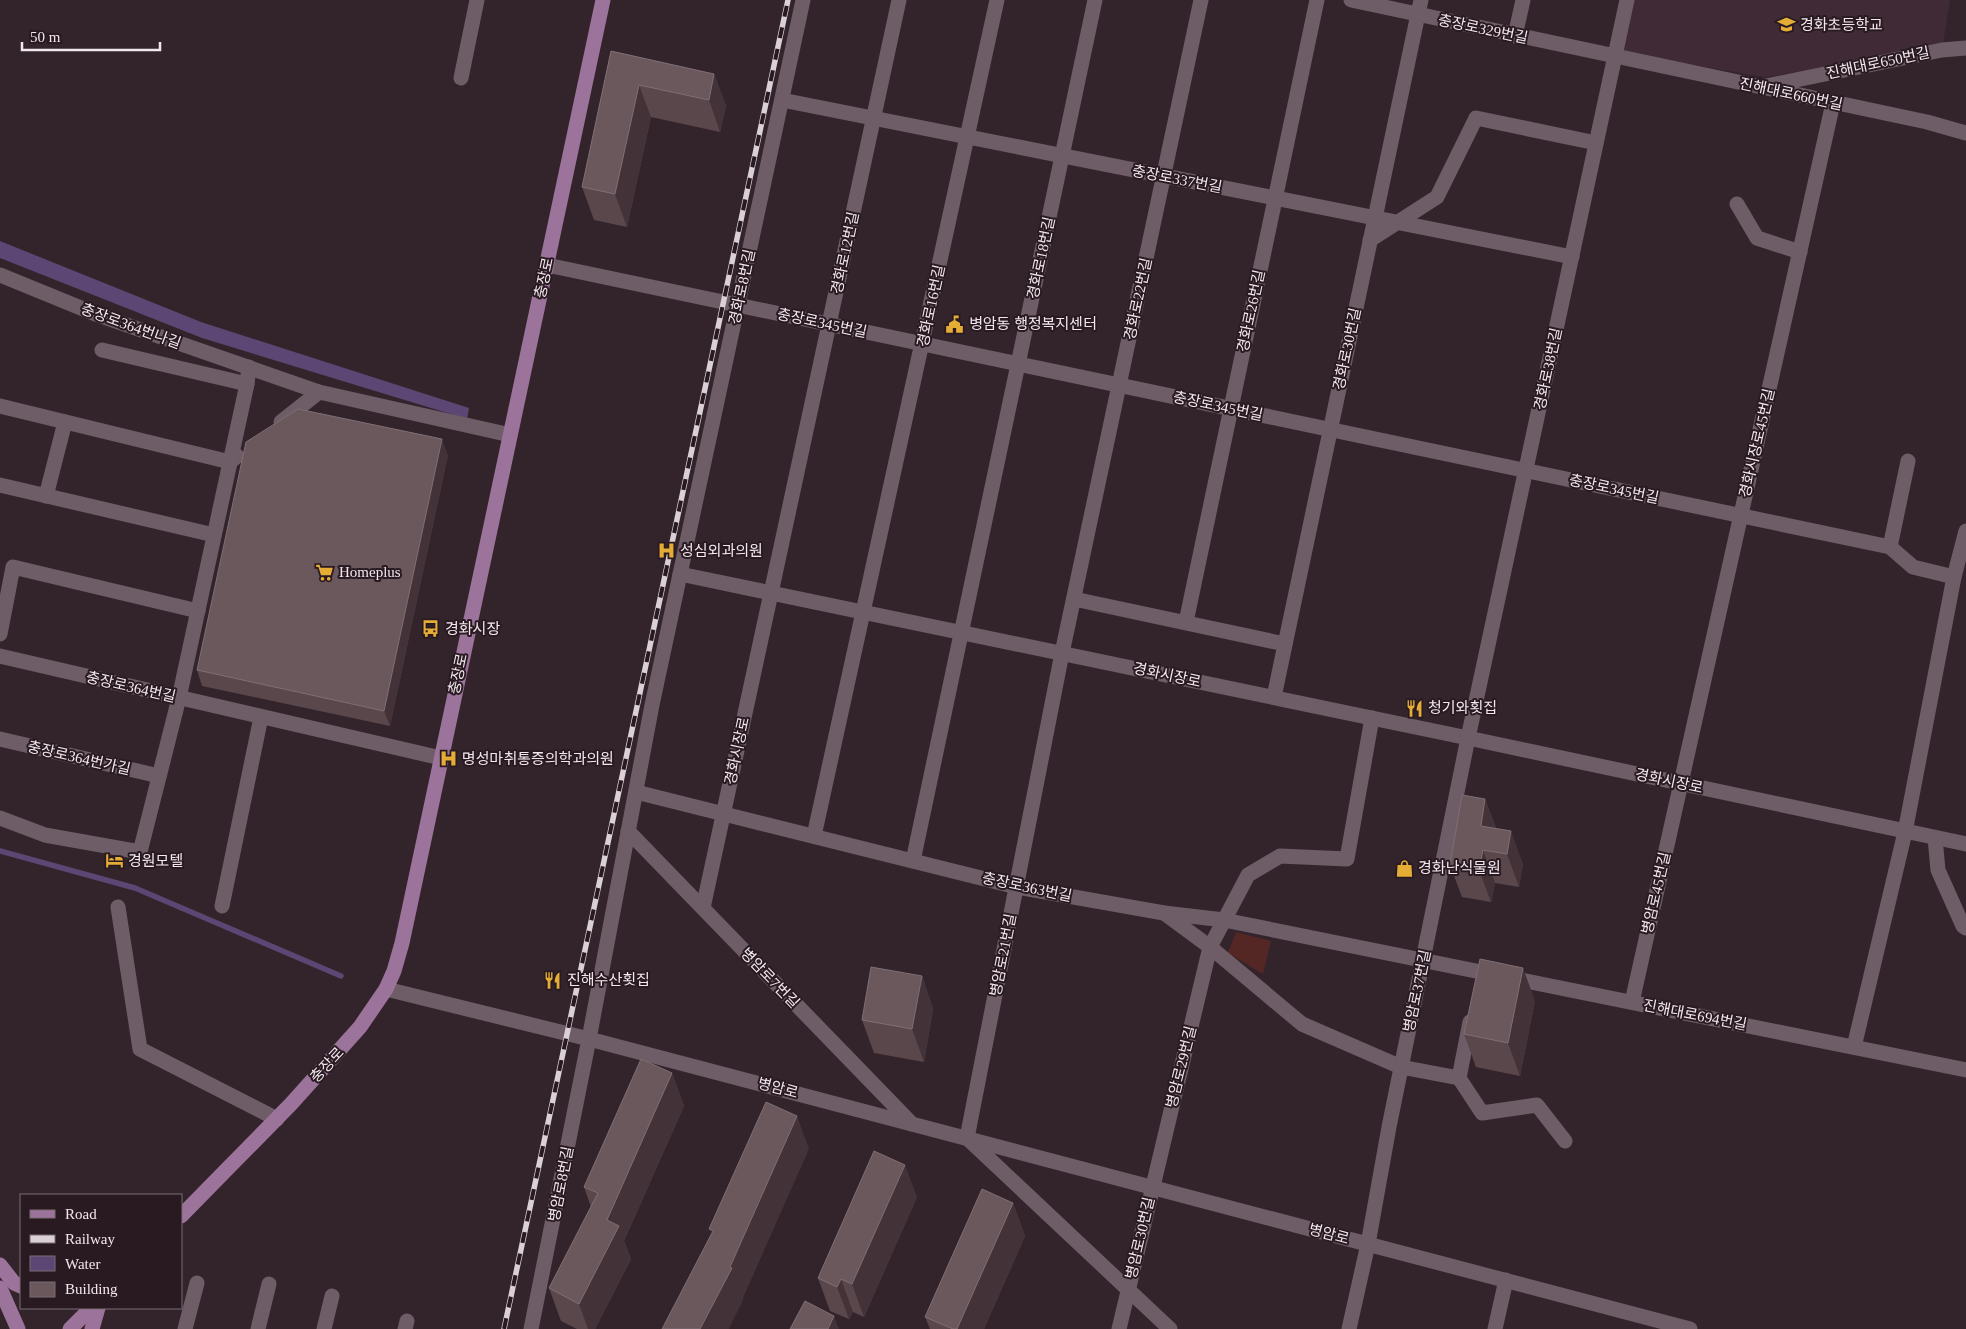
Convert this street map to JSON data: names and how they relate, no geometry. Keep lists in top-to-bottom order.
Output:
{
  "streets": {
    "main road": ["충장로"],
    "street": [
      "충장로329번길",
      "진해대로650번길",
      "진해대로660번길",
      "충장로337번길",
      "경화로12번길",
      "경화로18번길",
      "경화로8번길",
      "경화로22번길",
      "경화로16번길",
      "경화로26번길",
      "충장로345번길",
      "충장로364번나길",
      "경화로30번길",
      "경화로38번길",
      "경화시장로45번길",
      "경화시장로",
      "충장로364번길",
      "충장로364번가길",
      "충장로363번길",
      "병암로45번길",
      "병암로21번길",
      "병암로7번길",
      "병암로37번길",
      "진해대로694번길",
      "병암로29번길",
      "병암로",
      "병암로8번길",
      "병암로30번길"
    ]
  },
  "crossings": [
    ["충장로329번길", "진해대로660번길"],
    ["충장로329번길", "경화로30번길"],
    ["충장로329번길", "경화로38번길"],
    ["진해대로650번길", "진해대로660번길"],
    ["진해대로660번길", "경화로38번길"],
    ["진해대로660번길", "경화시장로45번길"],
    ["충장로337번길", "경화로12번길"],
    ["충장로337번길", "경화로18번길"],
    ["충장로337번길", "경화로8번길"],
    ["충장로337번길", "경화로22번길"],
    ["충장로337번길", "경화로16번길"],
    ["충장로337번길", "경화로26번길"],
    ["충장로337번길", "경화로30번길"],
    ["충장로337번길", "경화로38번길"],
    ["경화로12번길", "충장로345번길"],
    ["경화로12번길", "경화시장로"],
    ["경화로18번길", "충장로345번길"],
    ["경화로18번길", "경화시장로"],
    ["충장로", "충장로345번길"],
    ["충장로", "충장로364번나길"],
    ["충장로", "충장로364번길"],
    ["충장로", "병암로"],
    ["경화로8번길", "충장로345번길"],
    ["경화로8번길", "경화시장로"],
    ["경화로22번길", "충장로345번길"],
    ["경화로22번길", "경화시장로"],
    ["경화로22번길", "병암로21번길"],
    ["경화로16번길", "충장로345번길"],
    ["경화로16번길", "경화시장로"],
    ["경화로26번길", "충장로345번길"],
    ["충장로345번길", "경화로30번길"],
    ["충장로345번길", "경화로38번길"],
    ["충장로345번길", "경화시장로45번길"],
    ["경화로30번길", "경화시장로"],
    ["경화로38번길", "경화시장로"],
    ["경화로38번길", "병암로37번길"],
    ["경화시장로45번길", "경화시장로"],
    ["경화시장로45번길", "병암로45번길"],
    ["경화시장로", "충장로363번길"],
    ["경화시장로", "병암로45번길"],
    ["경화시장로", "병암로21번길"],
    ["경화시장로", "병암로7번길"],
    ["경화시장로", "병암로37번길"],
    ["충장로363번길", "병암로21번길"],
    ["충장로363번길", "병암로37번길"],
    ["충장로363번길", "진해대로694번길"],
    ["병암로45번길", "진해대로694번길"],
    ["병암로21번길", "병암로"],
    ["병암로7번길", "병암로"],
    ["병암로37번길", "진해대로694번길"],
    ["병암로37번길", "병암로"],
    ["병암로29번길", "병암로"],
    ["병암로29번길", "병암로30번길"],
    ["병암로", "병암로8번길"],
    ["병암로", "병암로30번길"]
  ],
  "places": {
    "school or university": ["경화초등학교"],
    "public building": ["병암동 행정복지센터"],
    "hospital": ["성심외과의원", "명성마취통증의학과의원"],
    "supermarket": ["Homeplus"],
    "bus stop": ["경화시장"],
    "restaurant": ["청기와횟집", "진해수산횟집"],
    "hotel": ["경원모텔"],
    "shop": ["경화난식물원"]
  },
  "legend": [
    "Road",
    "Railway",
    "Water",
    "Building"
  ],
  "scale_bar": "50 m"
}
